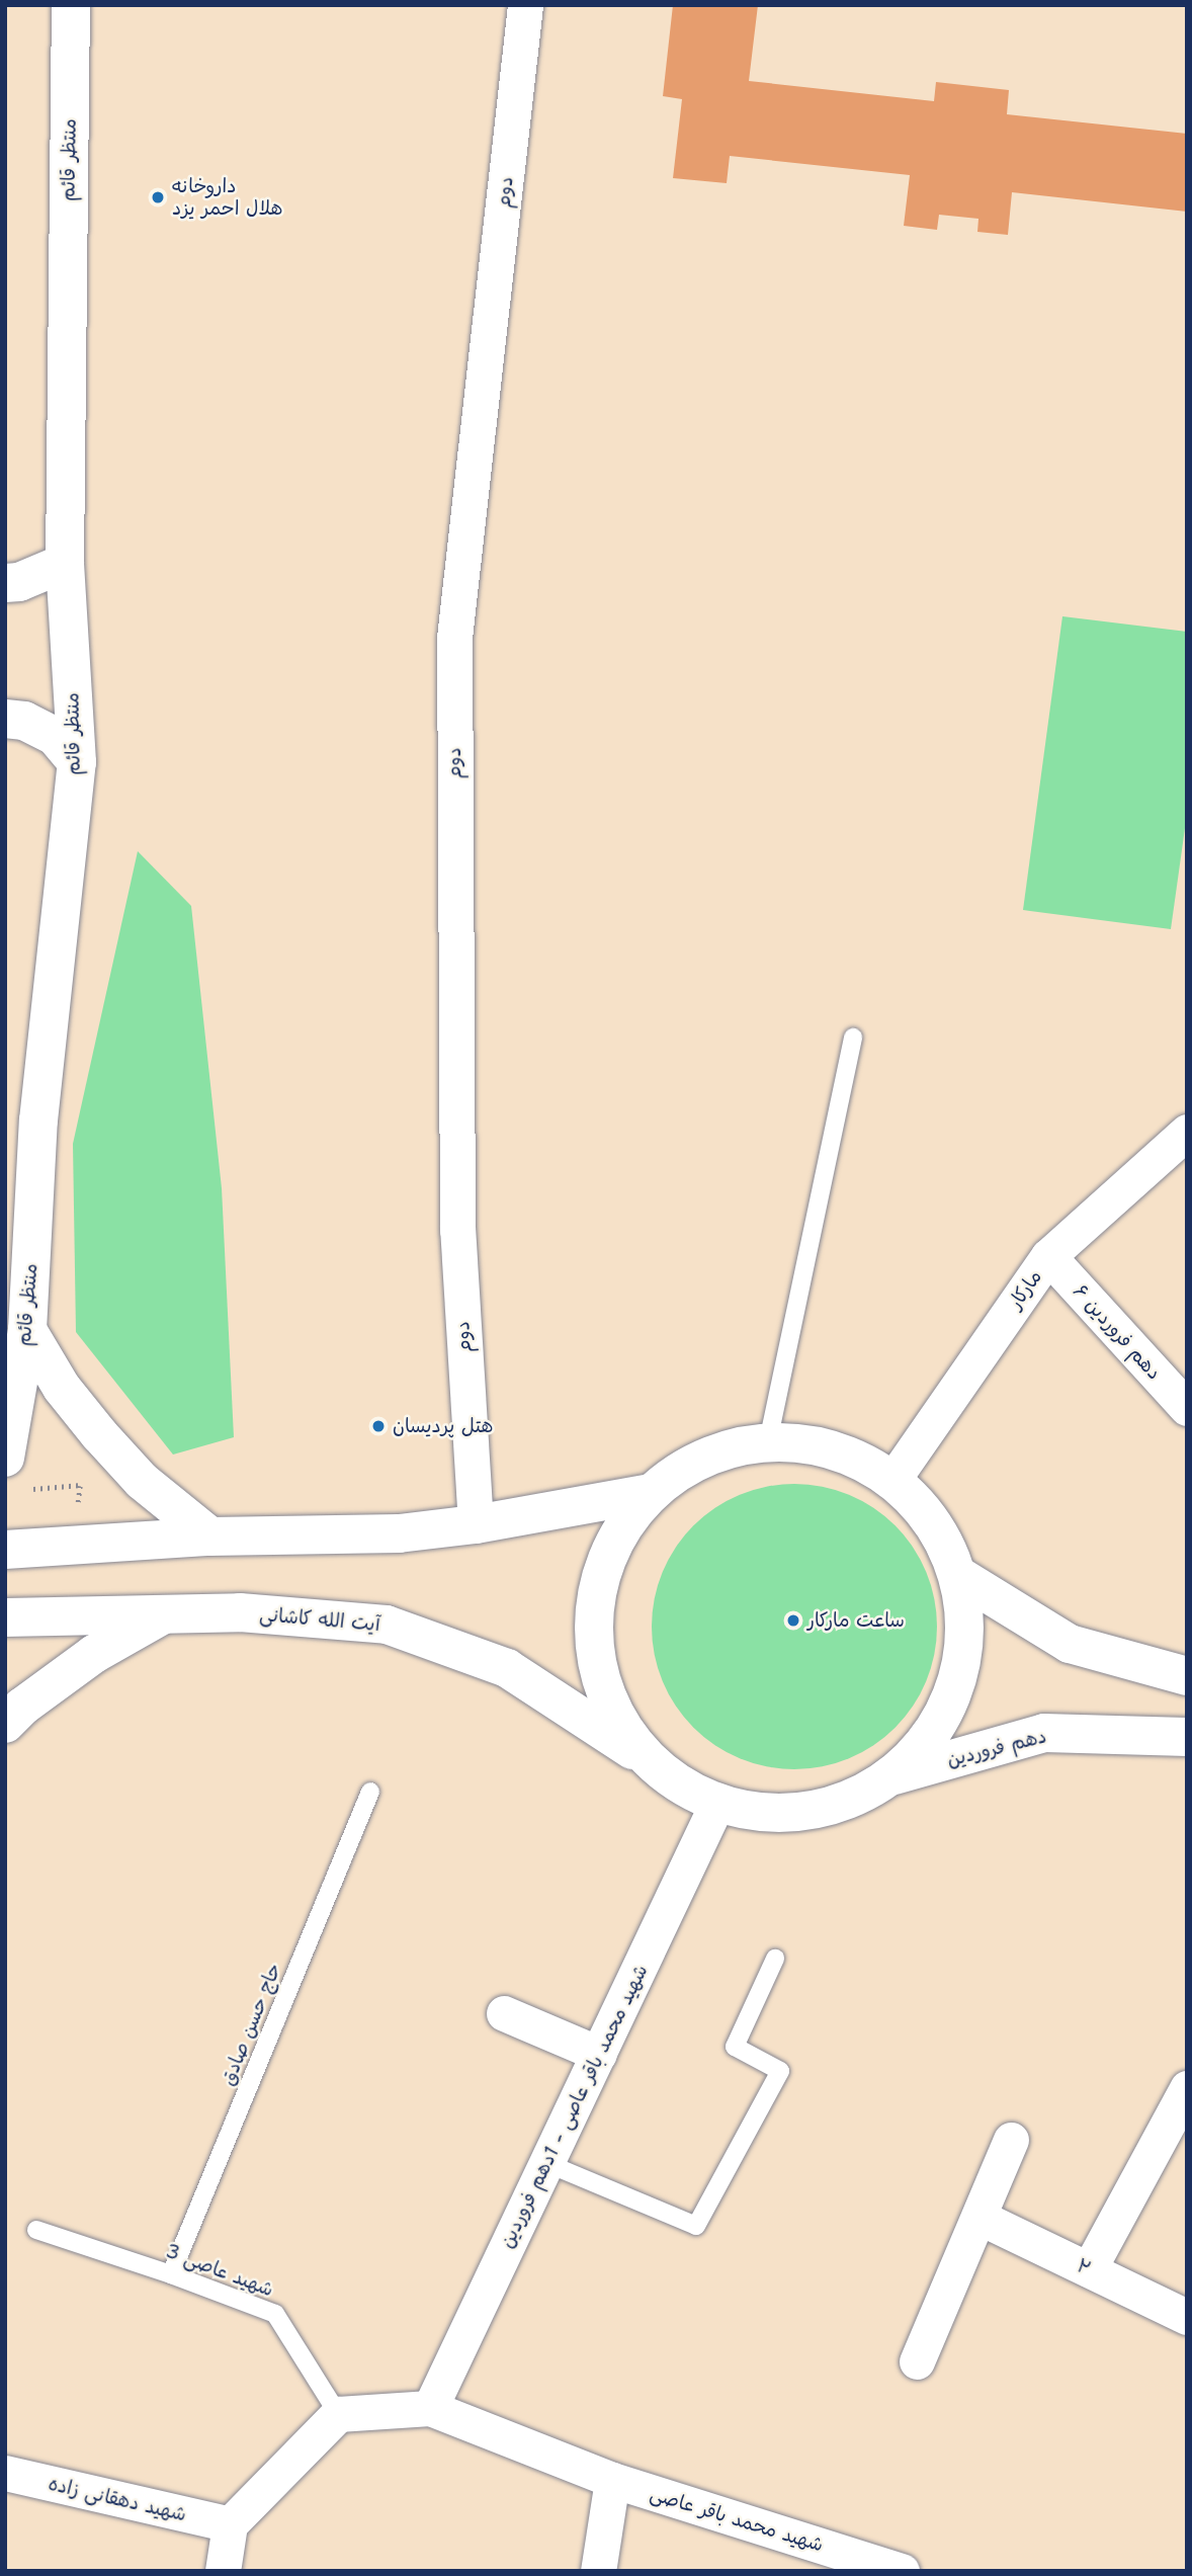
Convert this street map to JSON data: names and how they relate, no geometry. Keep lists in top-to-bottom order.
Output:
{
  "streets": {
    "main road": ["منتظر قائم", "آیت الله کاشانی", "دهم فروردین"],
    "street": [
      "دوم",
      "مارکار",
      "دهم فروردین ۶",
      "شهید محمد باقر عاصی - 1دهم فروردین",
      "۲",
      "شهید دهقانی زاده",
      "شهید محمد باقر عاصی"
    ],
    "lane": ["حاج حسن صادق", "3 شهید عاصی"]
  },
  "crossings": [
    ["مارکار", "دهم فروردین ۶"],
    ["آیت الله کاشانی", "شهید محمد باقر عاصی - 1دهم فروردین"],
    ["حاج حسن صادق", "3 شهید عاصی"],
    ["شهید محمد باقر عاصی - 1دهم فروردین", "شهید محمد باقر عاصی"]
  ],
  "places": ["داروخانه هلال احمر یزد", "هتل پردیسان", "ساعت مارکار"]
}
